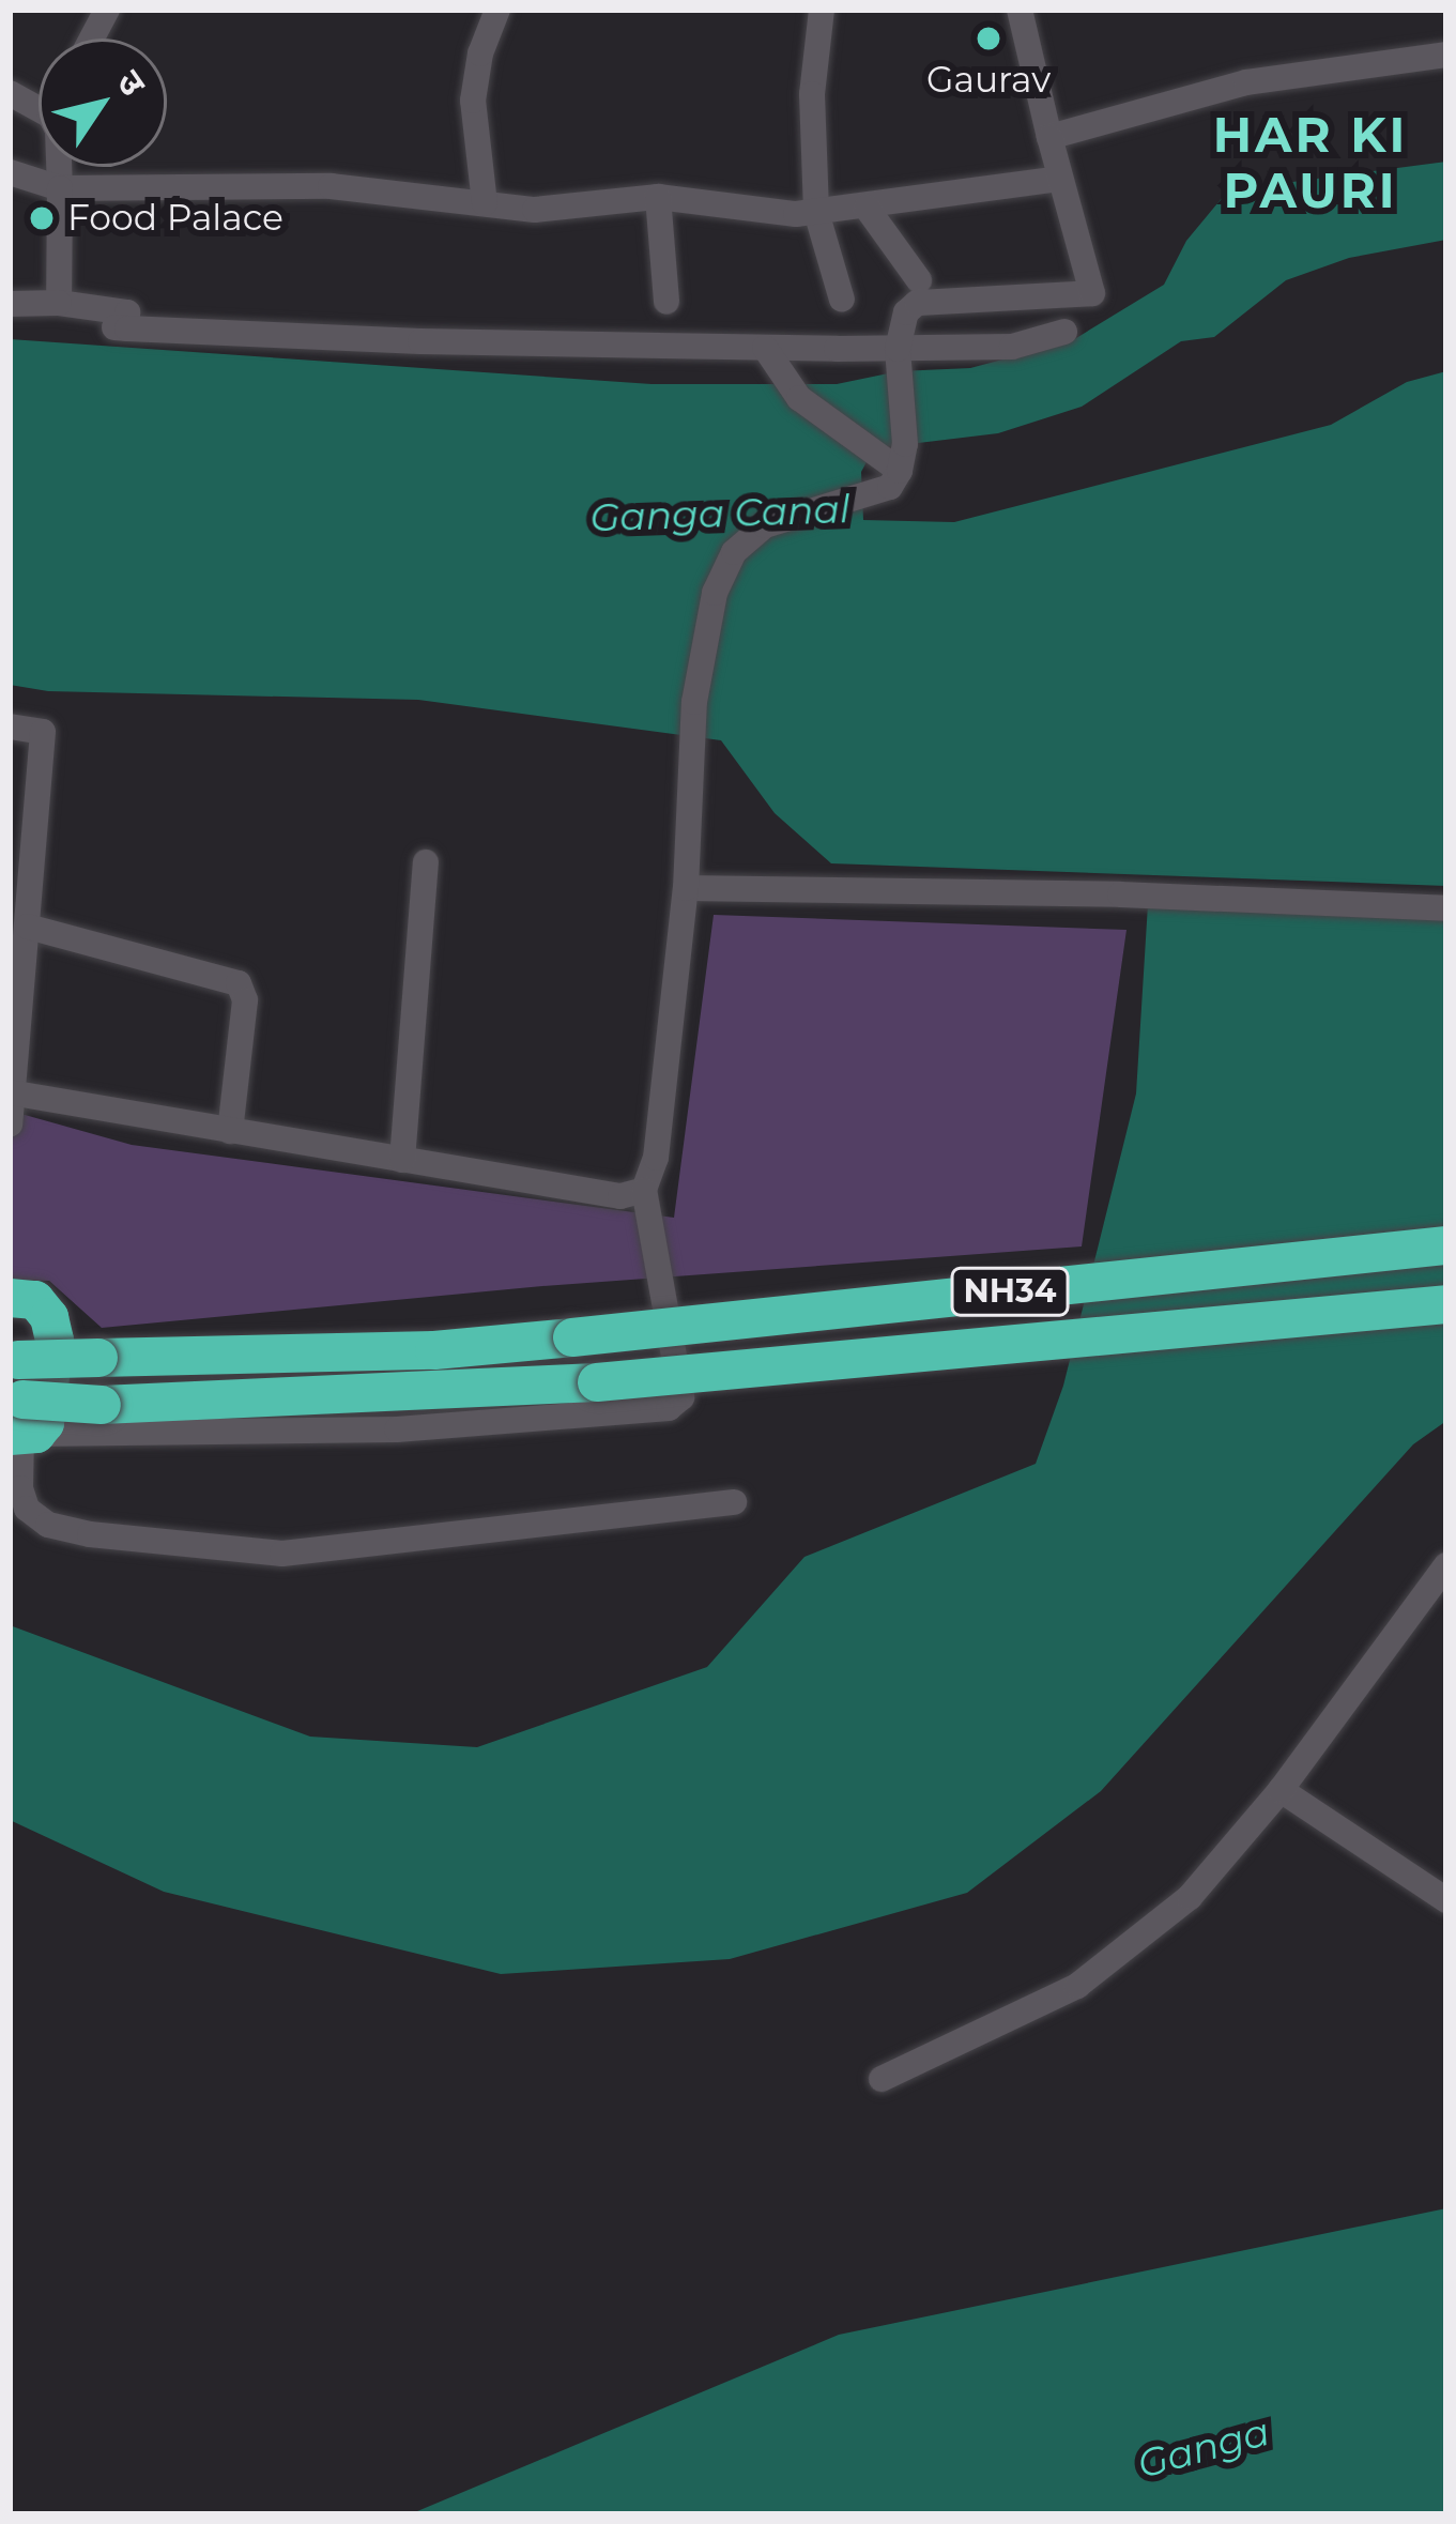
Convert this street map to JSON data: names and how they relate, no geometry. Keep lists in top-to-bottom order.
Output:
{
  "streets": {
    "highway": ["NH34"]
  },
  "districts": ["HAR KI PAURI"],
  "water": ["Ganga Canal", "Ganga"],
  "places": ["Gaurav", "Food Palace"],
  "north": "top right"
}
